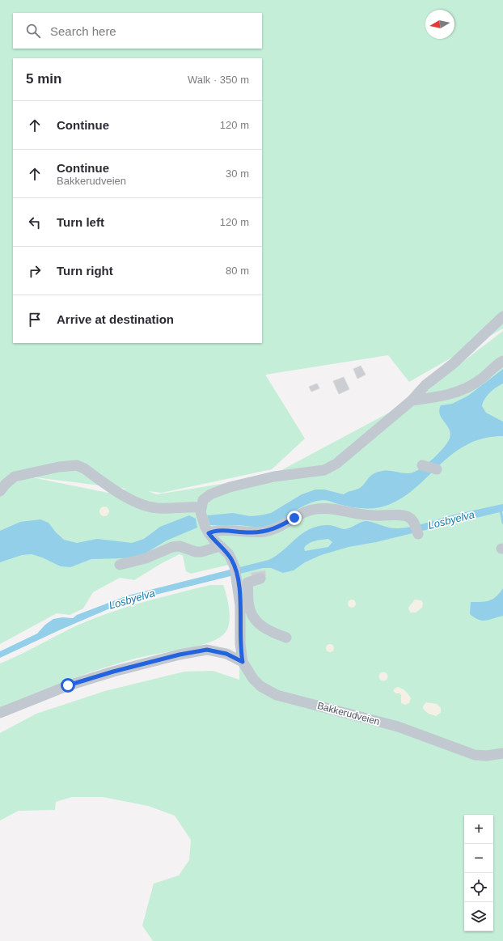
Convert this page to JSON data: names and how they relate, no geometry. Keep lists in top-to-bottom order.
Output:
{
  "streets": {
    "street": ["Bakkerudveien"]
  },
  "water": ["Losbyelva"],
  "north": "left",
  "page": {
    "search": "Search here",
    "heading": ["5 min", "Walk · 350 m"],
    "list": [
      ["Continue", "120 m"],
      ["Continue", "Bakkerudveien", "30 m"],
      ["Turn left", "120 m"],
      ["Turn right", "80 m"],
      "Arrive at destination"
    ],
    "map_buttons": ["+", "−"]
  }
}
